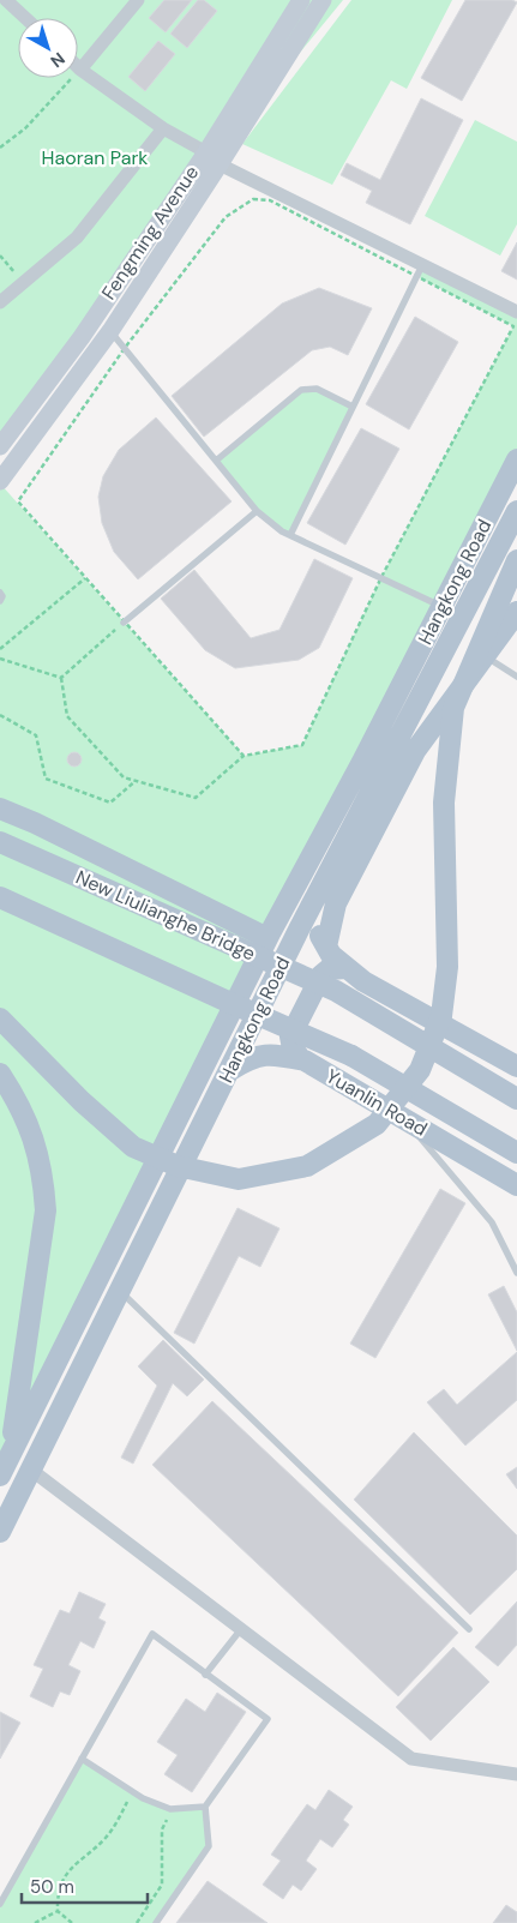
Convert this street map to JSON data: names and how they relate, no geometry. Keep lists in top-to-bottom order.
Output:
{
  "streets": {
    "main road": [
      "Fengming Avenue",
      "Hangkong Road",
      "New Liulianghe Bridge",
      "Yuanlin Road"
    ]
  },
  "crossings": [
    ["Hangkong Road", "Yuanlin Road"]
  ],
  "parks": ["Haoran Park"],
  "scale_bar": "50 m",
  "north": "bottom right"
}
